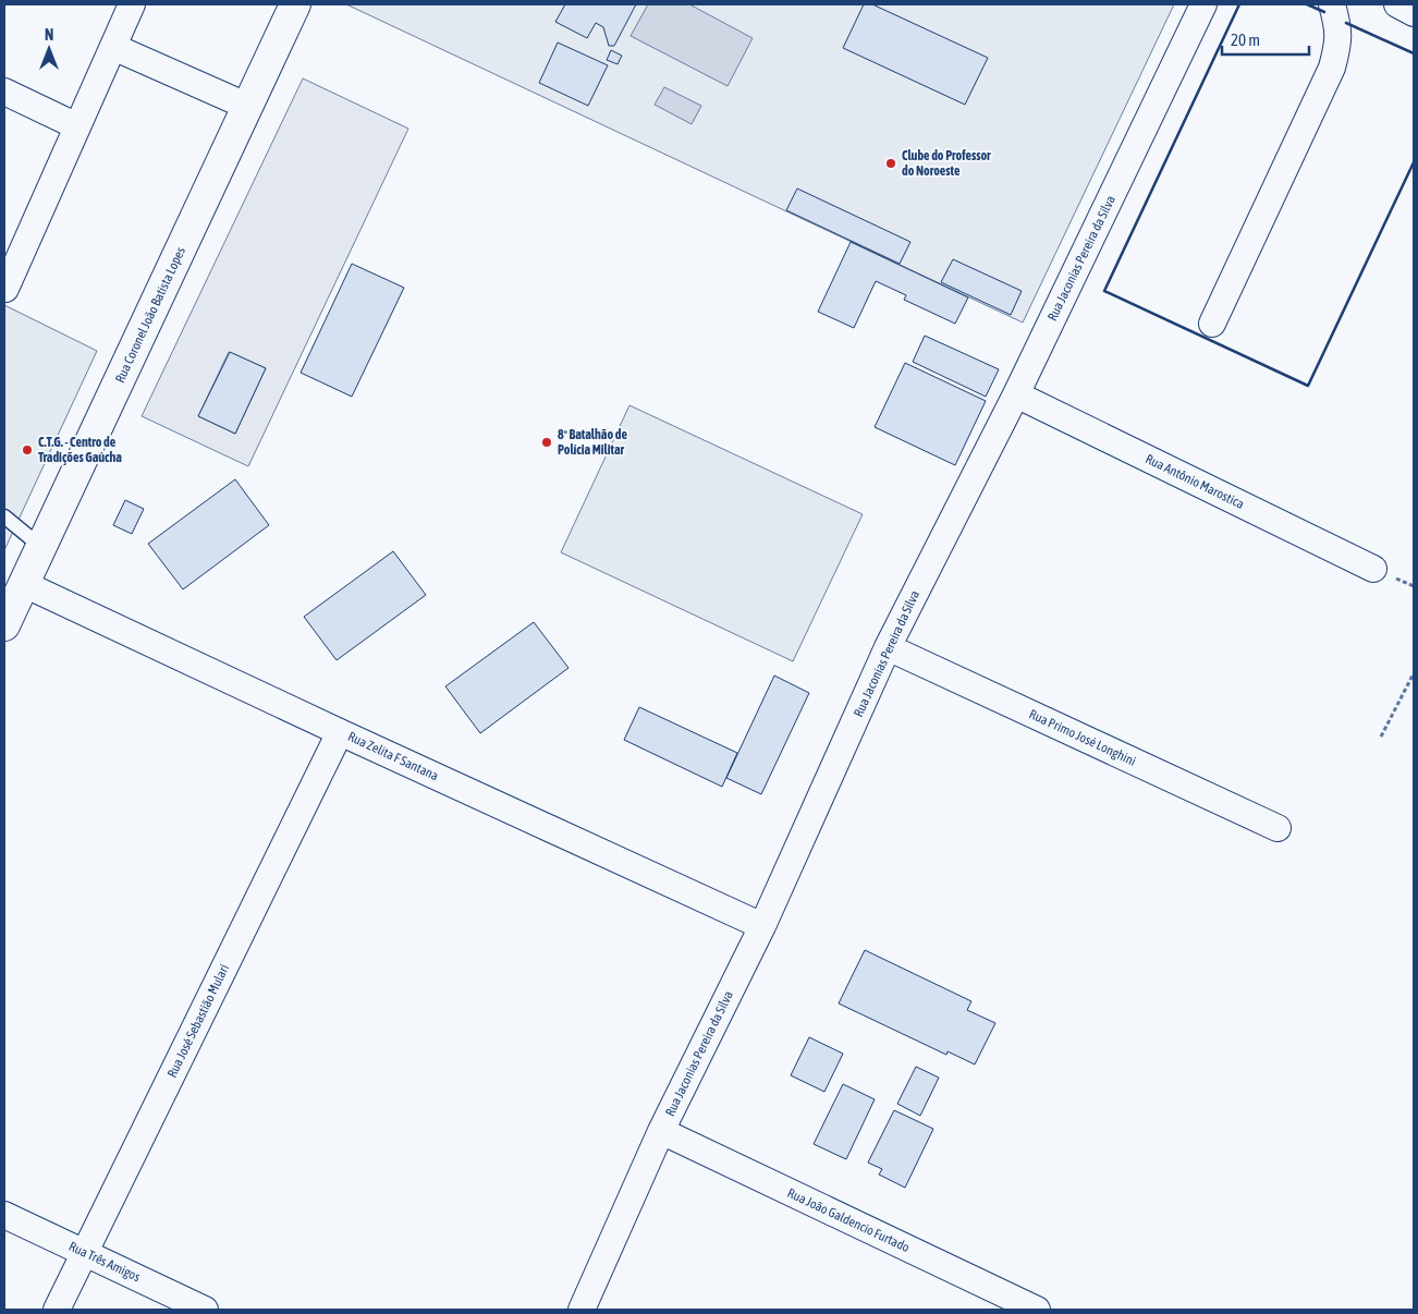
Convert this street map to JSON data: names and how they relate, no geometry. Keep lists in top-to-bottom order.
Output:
{
  "streets": {
    "street": [
      "Rua Jaconias Pereira da Silva",
      "Rua Coronel João Batista Lopes",
      "Rua Antônio Marostica",
      "Rua Primo José Longhini",
      "Rua Zelita F Santana",
      "Rua José Sebastião Mulari",
      "Rua João Galdencio Furtado",
      "Rua Três Amigos"
    ]
  },
  "crossings": [
    ["Rua Jaconias Pereira da Silva", "Rua Antônio Marostica"],
    ["Rua Jaconias Pereira da Silva", "Rua Primo José Longhini"],
    ["Rua Jaconias Pereira da Silva", "Rua Zelita F Santana"],
    ["Rua Jaconias Pereira da Silva", "Rua João Galdencio Furtado"],
    ["Rua Coronel João Batista Lopes", "Rua Zelita F Santana"],
    ["Rua Zelita F Santana", "Rua José Sebastião Mulari"],
    ["Rua José Sebastião Mulari", "Rua Três Amigos"]
  ],
  "places": ["Clube do Professor do Noroeste", "8º Batalhão de Polícia Militar", "C.T.G. - Centro de Tradições Gaúcha"],
  "scale_bar": "20 m",
  "north": "top"
}
